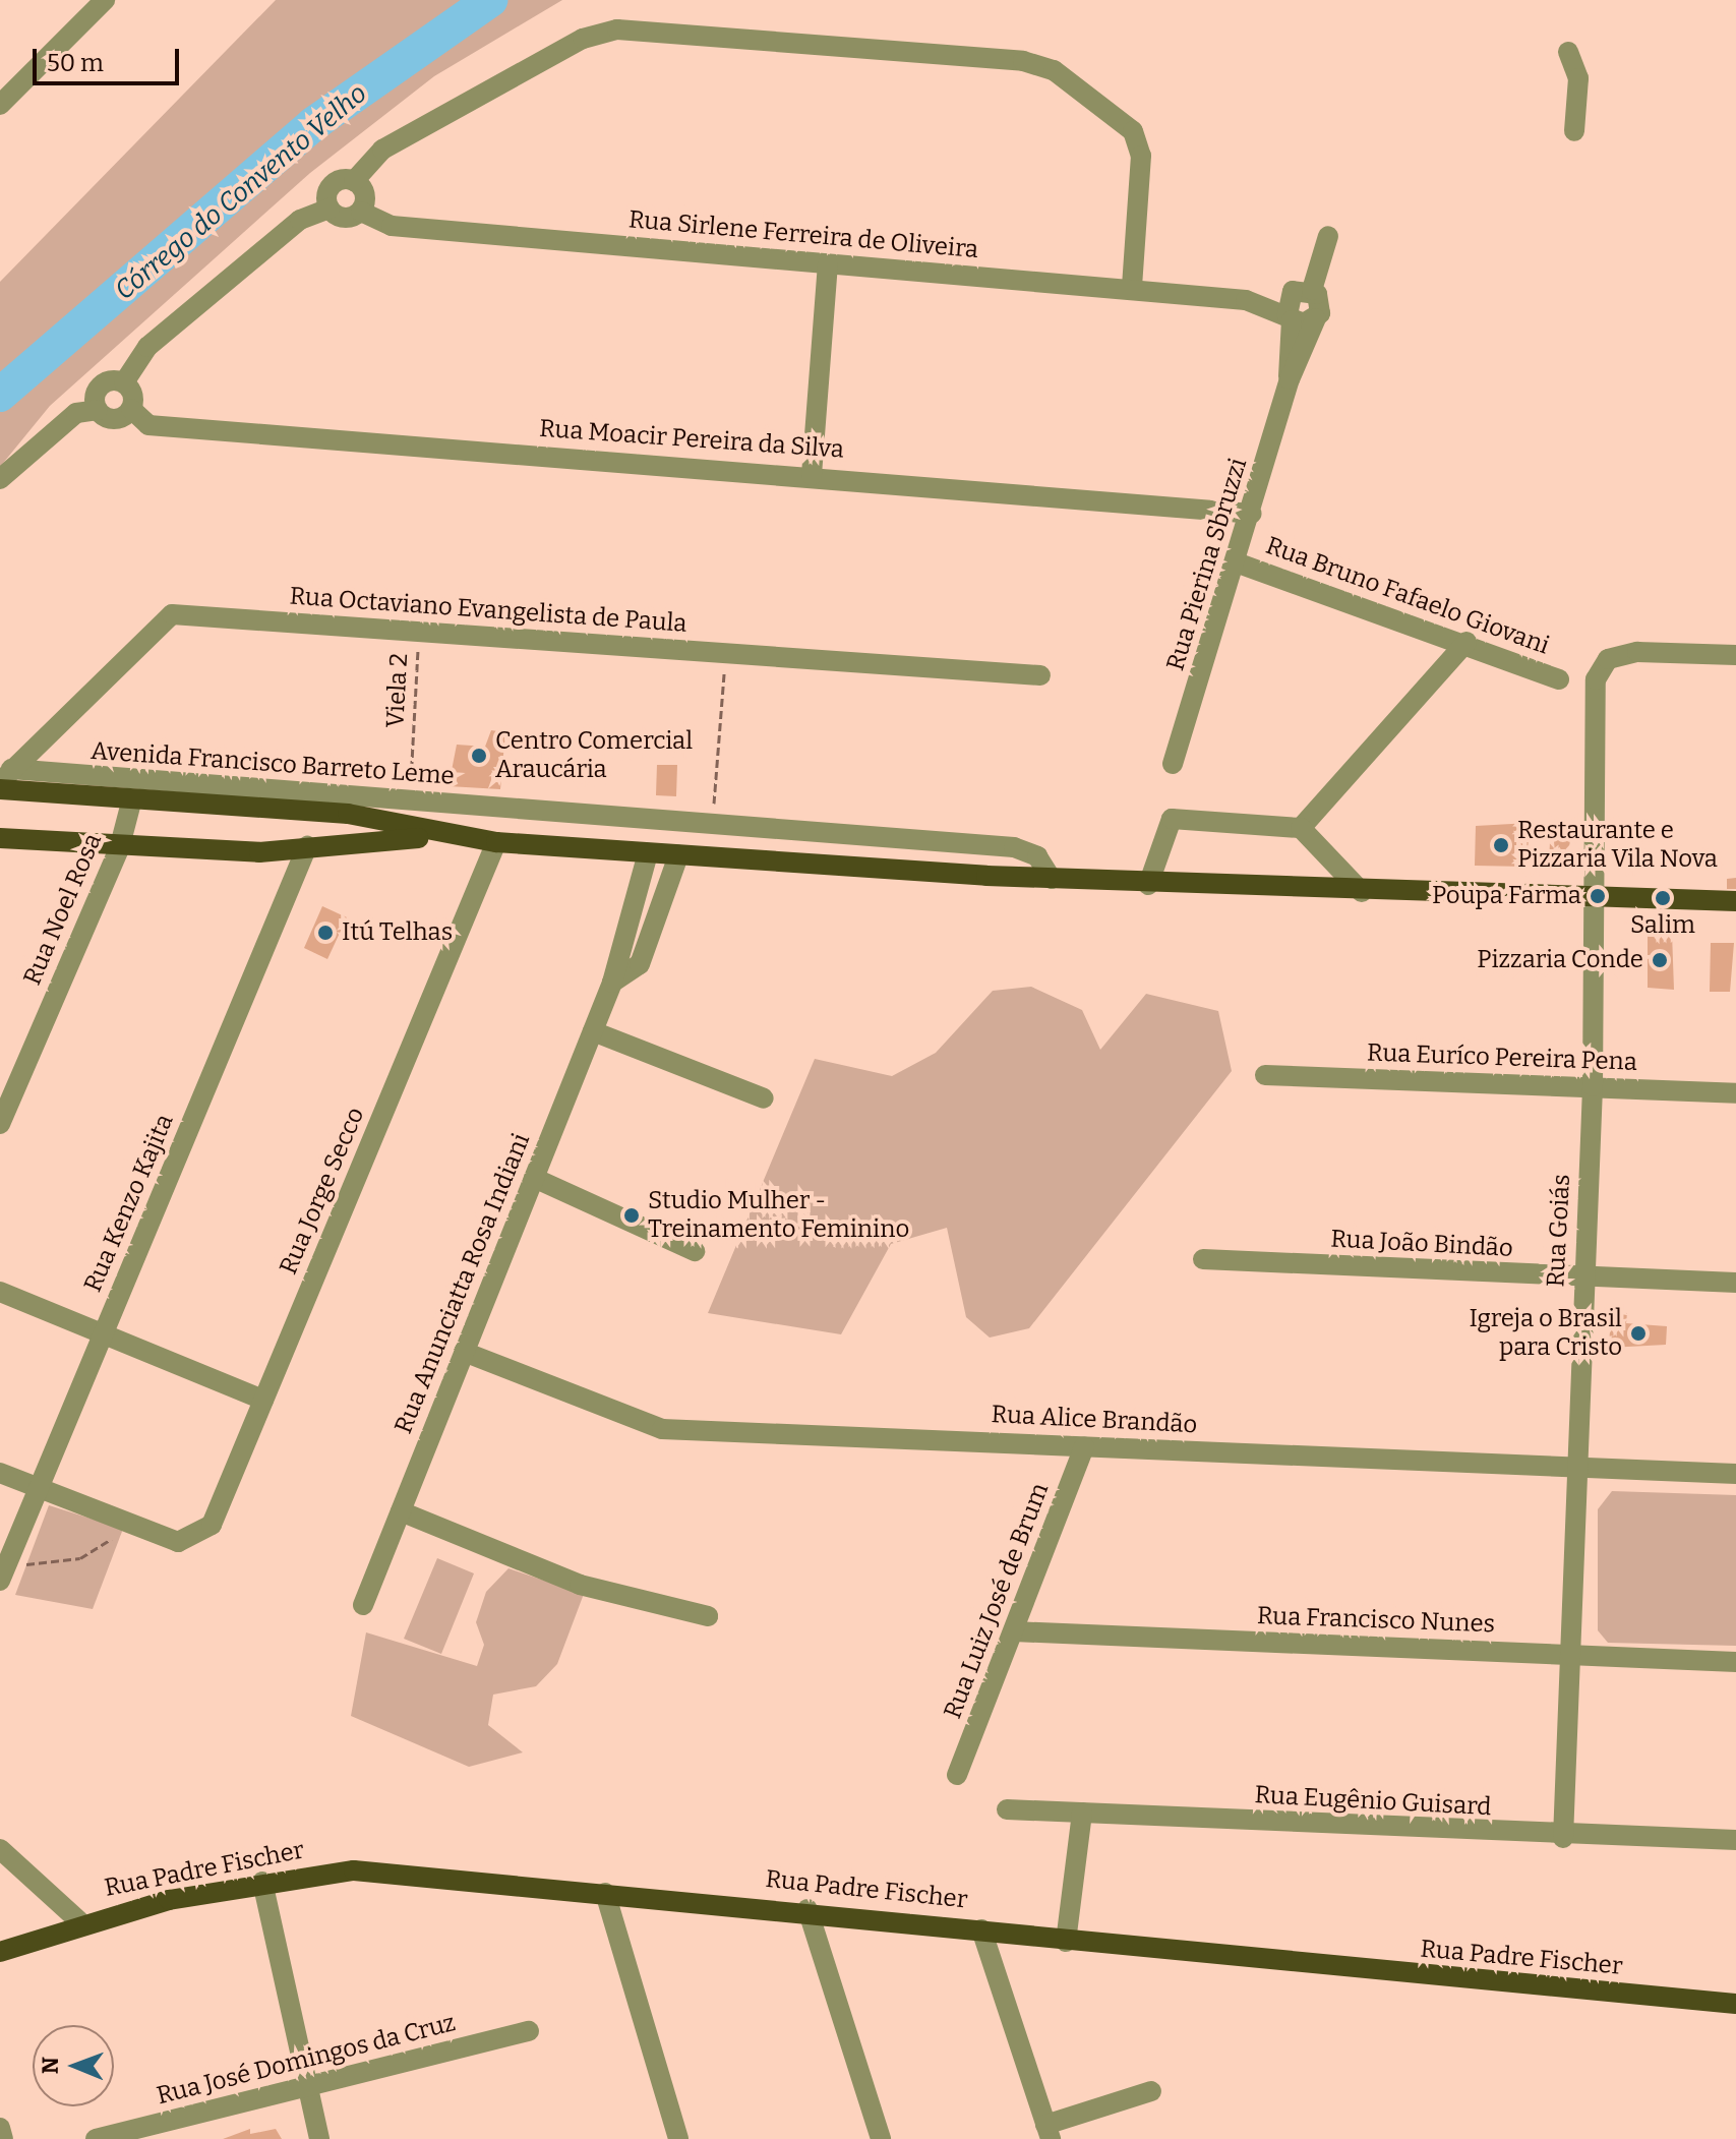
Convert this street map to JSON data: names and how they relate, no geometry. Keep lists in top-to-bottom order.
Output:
{
  "streets": {
    "main road": ["Avenida Francisco Barreto Leme", "Rua Padre Fischer"],
    "street": [
      "Rua Sirlene Ferreira de Oliveira",
      "Rua Moacir Pereira da Silva",
      "Rua Pierina Sbruzzi",
      "Rua Bruno Fafaelo Giovani",
      "Rua Octaviano Evangelista de Paula",
      "Rua Noel Rosa",
      "Rua Euríco Pereira Pena",
      "Rua Jorge Secco",
      "Rua Kenzo Kajita",
      "Rua Goiás",
      "Rua João Bindão",
      "Rua Anunciatta Rosa Indiani",
      "Rua Alice Brandão",
      "Rua Luiz José de Brum",
      "Rua Francisco Nunes",
      "Rua Eugênio Guisard",
      "Rua José Domingos da Cruz"
    ],
    "path": ["Viela 2"]
  },
  "crossings": [
    ["Rua Sirlene Ferreira de Oliveira", "Rua Pierina Sbruzzi"],
    ["Rua Moacir Pereira da Silva", "Rua Pierina Sbruzzi"],
    ["Rua Pierina Sbruzzi", "Rua Bruno Fafaelo Giovani"],
    ["Rua Octaviano Evangelista de Paula", "Viela 2"],
    ["Rua Octaviano Evangelista de Paula", "Avenida Francisco Barreto Leme"],
    ["Viela 2", "Avenida Francisco Barreto Leme"],
    ["Avenida Francisco Barreto Leme", "Rua Noel Rosa"],
    ["Avenida Francisco Barreto Leme", "Rua Jorge Secco"],
    ["Avenida Francisco Barreto Leme", "Rua Kenzo Kajita"],
    ["Avenida Francisco Barreto Leme", "Rua Goiás"],
    ["Avenida Francisco Barreto Leme", "Rua Anunciatta Rosa Indiani"],
    ["Rua Euríco Pereira Pena", "Rua Goiás"],
    ["Rua Goiás", "Rua João Bindão"],
    ["Rua Goiás", "Rua Alice Brandão"],
    ["Rua Goiás", "Rua Francisco Nunes"],
    ["Rua Goiás", "Rua Eugênio Guisard"],
    ["Rua Anunciatta Rosa Indiani", "Rua Alice Brandão"],
    ["Rua Alice Brandão", "Rua Luiz José de Brum"],
    ["Rua Luiz José de Brum", "Rua Francisco Nunes"]
  ],
  "water": ["Córrego do Convento Velho"],
  "places": [
    "Centro Comercial Araucária",
    "Restaurante e Pizzaria Vila Nova",
    "Poupa Farma",
    "Salim",
    "Itú Telhas",
    "Pizzaria Conde",
    "Studio Mulher - Treinamento Feminino",
    "Igreja o Brasil para Cristo"
  ],
  "scale_bar": "50 m",
  "north": "left"
}
